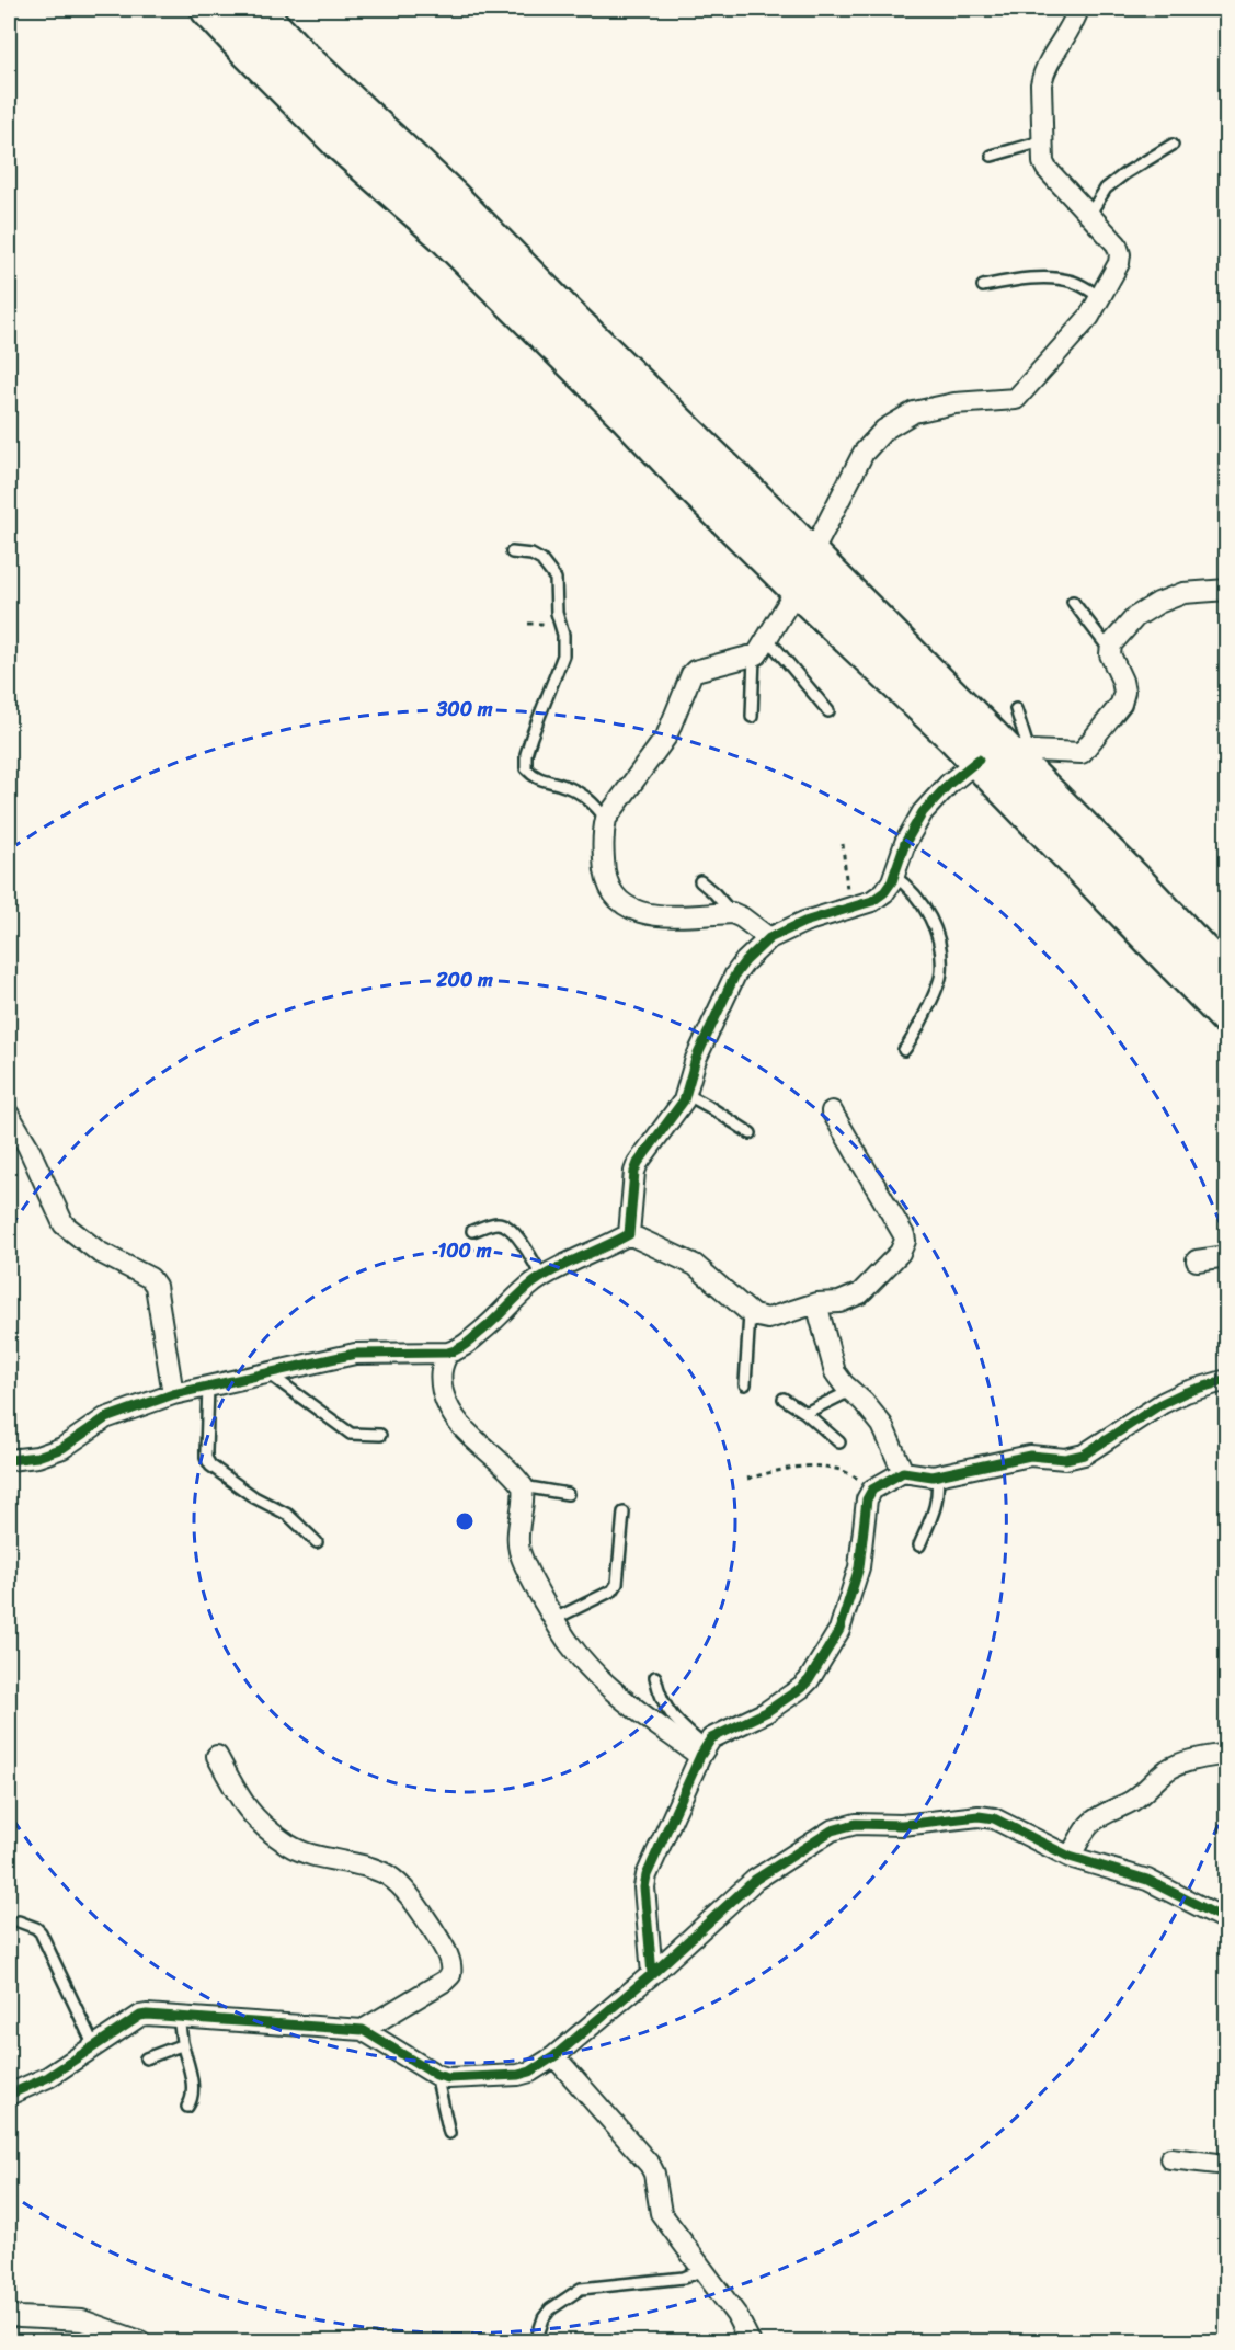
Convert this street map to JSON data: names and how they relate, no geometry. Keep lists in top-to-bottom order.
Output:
{
  "rings": ["300 m", "200 m", "100 m"]
}
